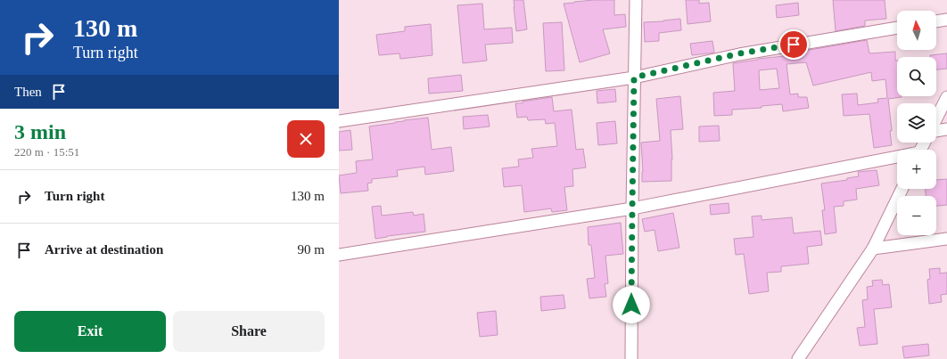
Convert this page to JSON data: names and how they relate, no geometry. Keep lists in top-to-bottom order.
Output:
{
  "north": "top",
  "page": {
    "turn": ["130 m", "Turn right"],
    "map_buttons": ["+", "−"],
    "then": "Then",
    "heading": ["3 min", "220 m · 15:51"],
    "list": [
      {
        "name": "Turn right",
        "value": "130 m"
      },
      {
        "name": "Arrive at destination",
        "value": "90 m"
      }
    ],
    "buttons": ["Exit", "Share"]
  }
}
